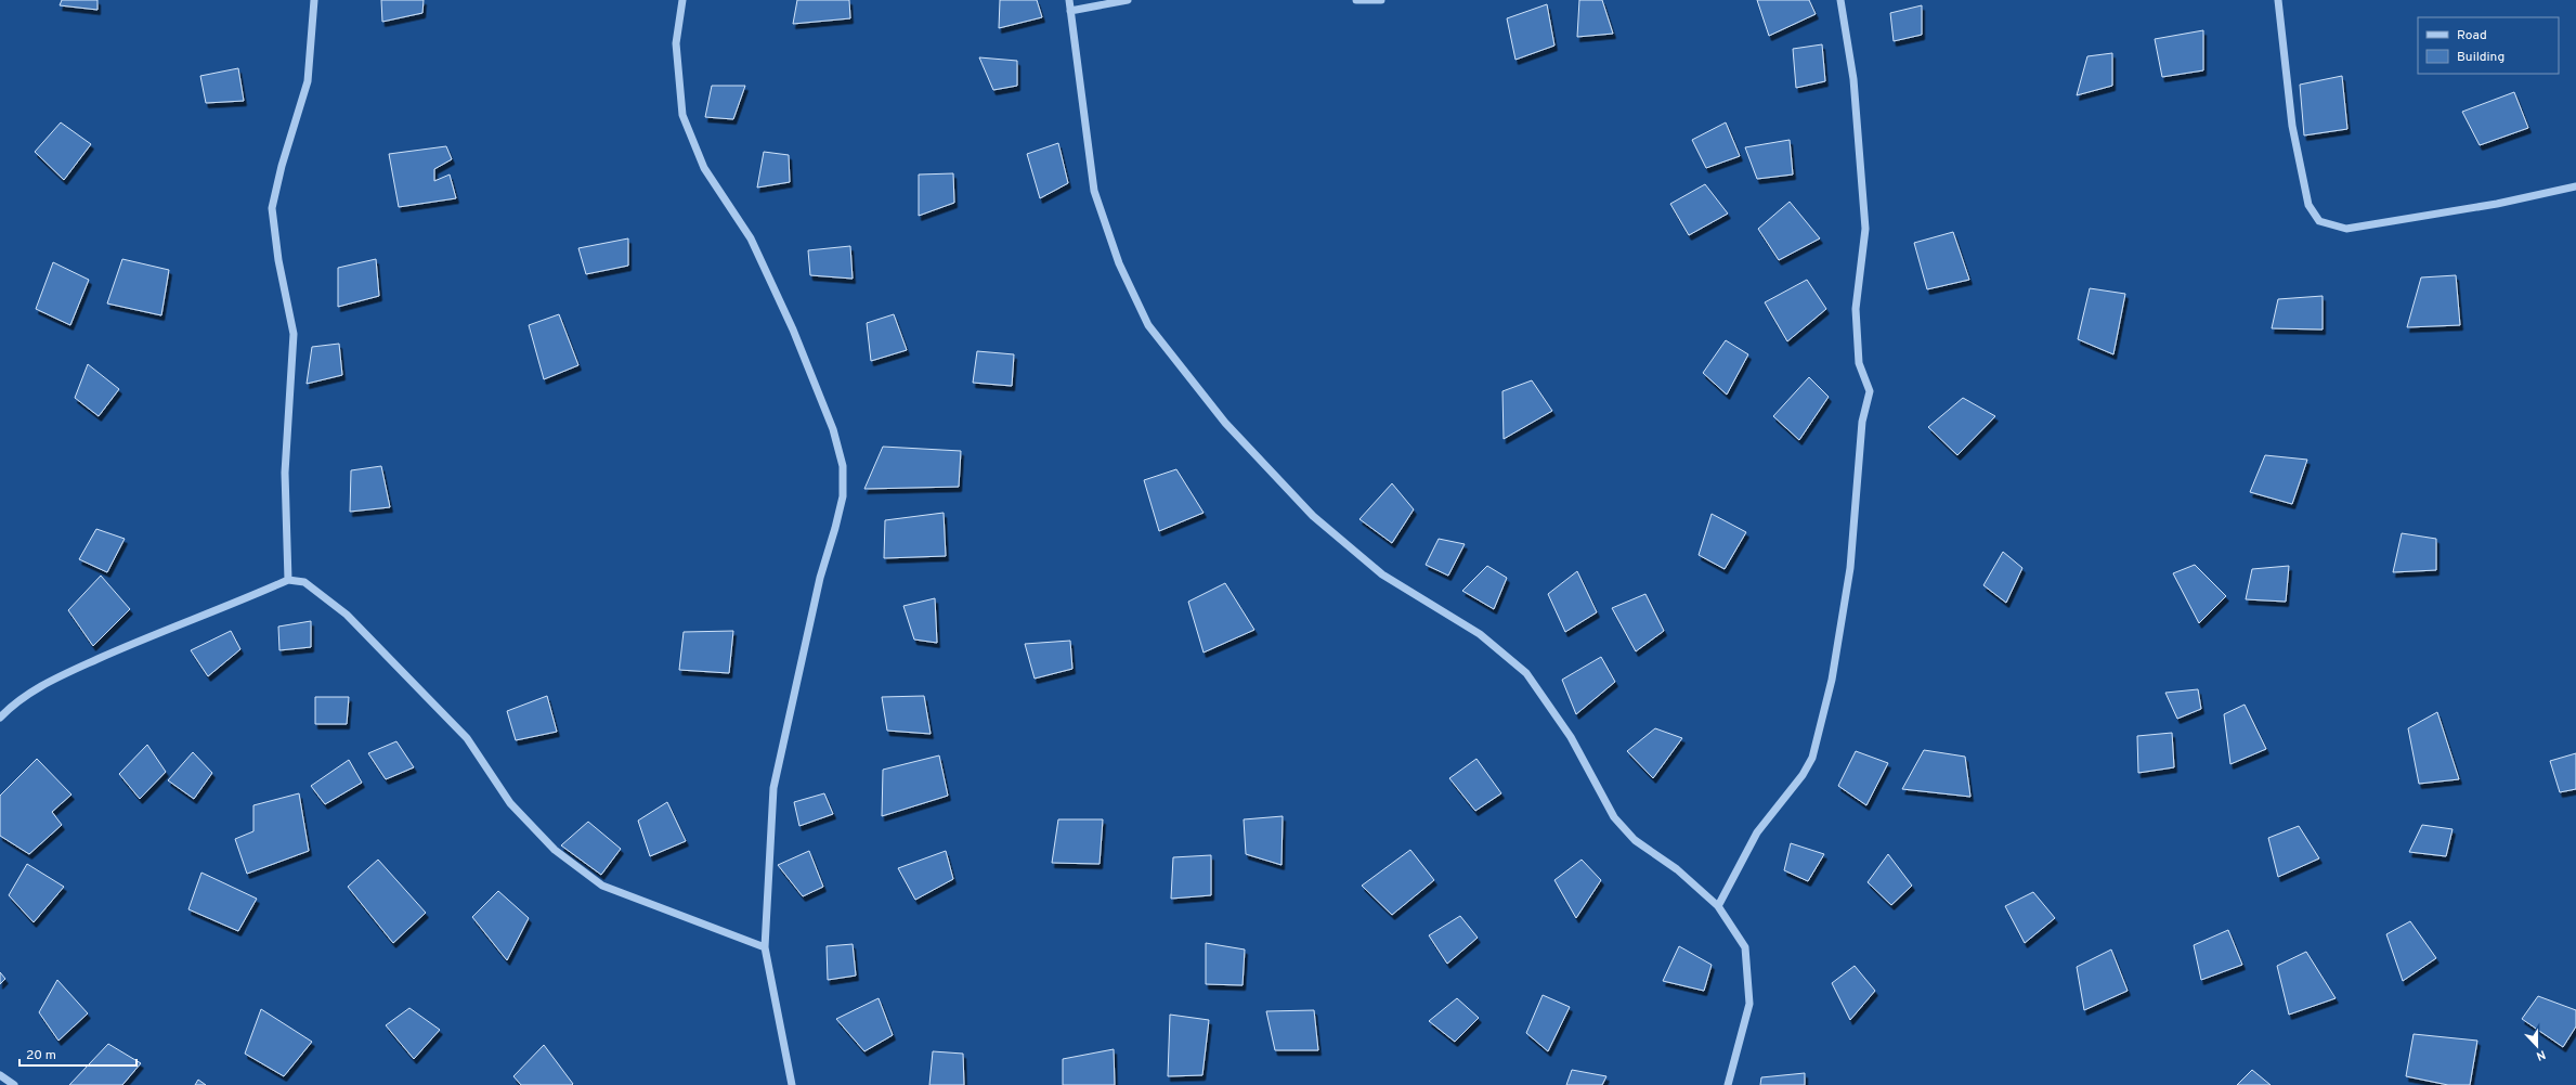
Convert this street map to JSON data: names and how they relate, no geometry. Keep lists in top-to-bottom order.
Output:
{
  "legend": ["Road", "Building"],
  "scale_bar": "20 m",
  "north": "bottom"
}
